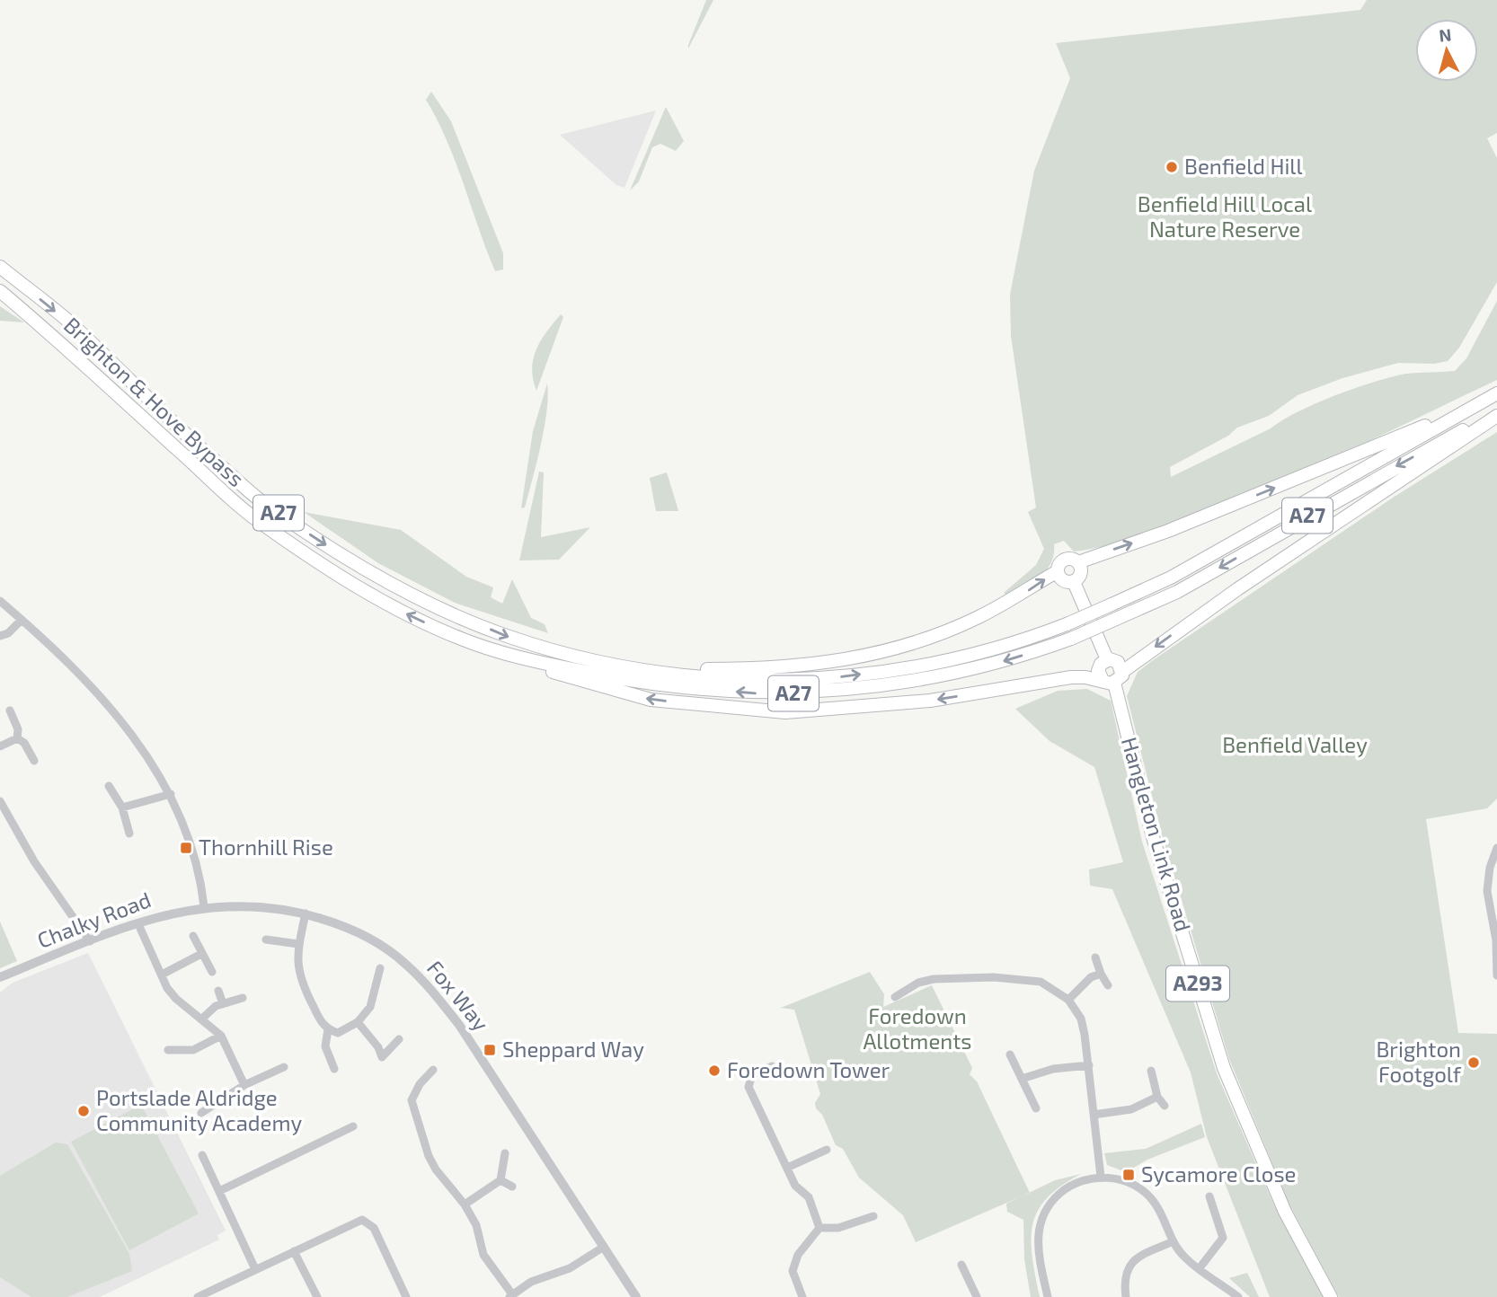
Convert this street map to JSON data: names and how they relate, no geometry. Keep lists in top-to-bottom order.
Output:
{
  "streets": {
    "highway": [
      "Brighton & Hove Bypass",
      "A27",
      "Hangleton Link Road",
      "A293"
    ],
    "street": ["Chalky Road", "Fox Way"]
  },
  "crossings": [
    ["Brighton & Hove Bypass", "A27"],
    ["A27", "Hangleton Link Road"],
    ["Chalky Road", "Fox Way"]
  ],
  "parks": ["Benfield Hill Local Nature Reserve", "Benfield Valley", "Foredown Allotments"],
  "places": {
    "other": [
      "Benfield Hill",
      "Brighton Footgolf",
      "Foredown Tower",
      "Portslade Aldridge Community Academy"
    ],
    "transit": ["Thornhill Rise", "Sheppard Way", "Sycamore Close"]
  },
  "north": "top"
}
